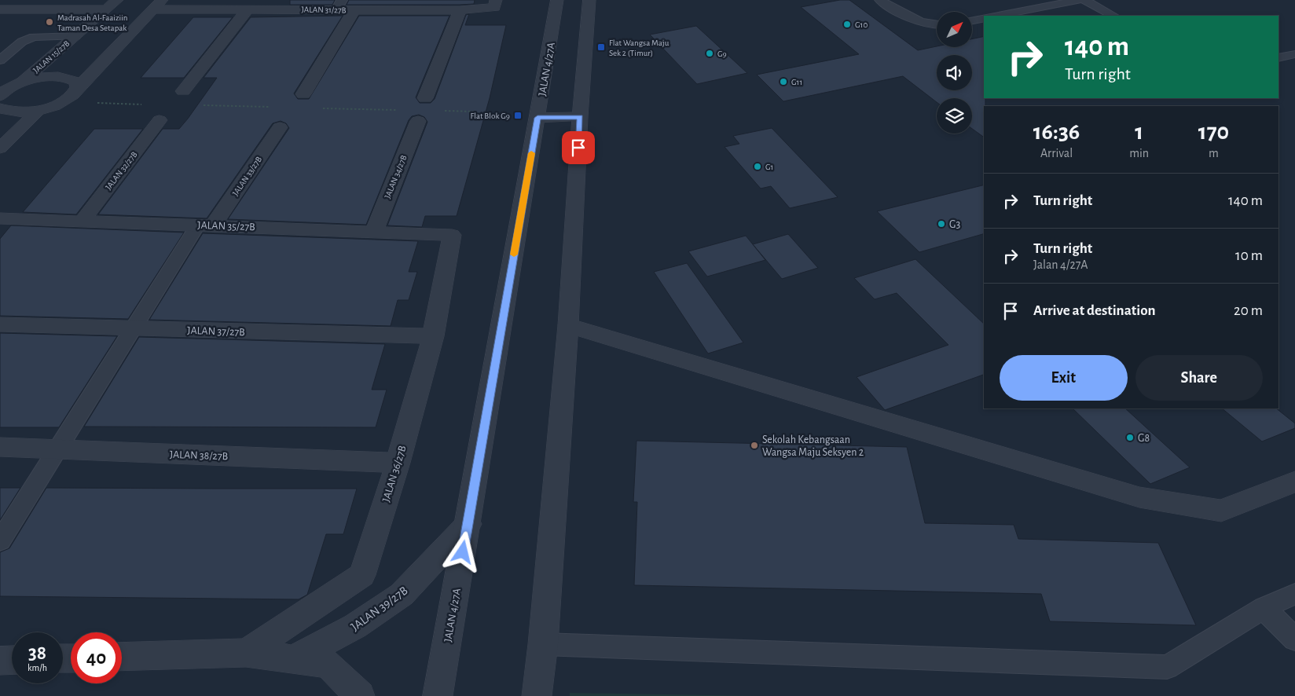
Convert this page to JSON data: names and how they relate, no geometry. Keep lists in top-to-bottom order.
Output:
{
  "streets": {
    "street": [
      "JALAN 31/27B",
      "JALAN 15/27B",
      "JALAN 4/27A",
      "JALAN 32/27B",
      "JALAN 33/27B",
      "JALAN 34/27B",
      "JALAN 35/27B",
      "JALAN 37/27B",
      "JALAN 38/27B",
      "JALAN 36/27B",
      "JALAN 39/27B"
    ]
  },
  "crossings": [
    ["JALAN 4/27A", "JALAN 39/27B"],
    ["JALAN 32/27B", "JALAN 35/27B"],
    ["JALAN 33/27B", "JALAN 35/27B"],
    ["JALAN 34/27B", "JALAN 35/27B"],
    ["JALAN 35/27B", "JALAN 36/27B"],
    ["JALAN 37/27B", "JALAN 36/27B"],
    ["JALAN 38/27B", "JALAN 36/27B"]
  ],
  "places": {
    "other": [
      "Madrasah Al-Faaiziin Taman Desa Setapak",
      "G10",
      "G9",
      "G11",
      "G1",
      "G3",
      "G8",
      "Sekolah Kebangsaan Wangsa Maju Seksyen 2"
    ],
    "transit": ["Flat Wangsa Maju Sek 2 (Timur)", "Flat Blok G9"]
  },
  "north": "top right",
  "page": {
    "turn": ["140 m", "Turn right"],
    "eta": [
      "16:36",
      "Arrival",
      "1",
      "min",
      "170",
      "m"
    ],
    "list": [
      {
        "name": "Turn right",
        "value": "140 m"
      },
      {
        "name": "Turn right",
        "note": "Jalan 4/27A",
        "value": "10 m"
      },
      {
        "name": "Arrive at destination",
        "value": "20 m"
      }
    ],
    "buttons": ["Exit", "Share"],
    "speed": "38 km/h",
    "limit": "40"
  }
}
